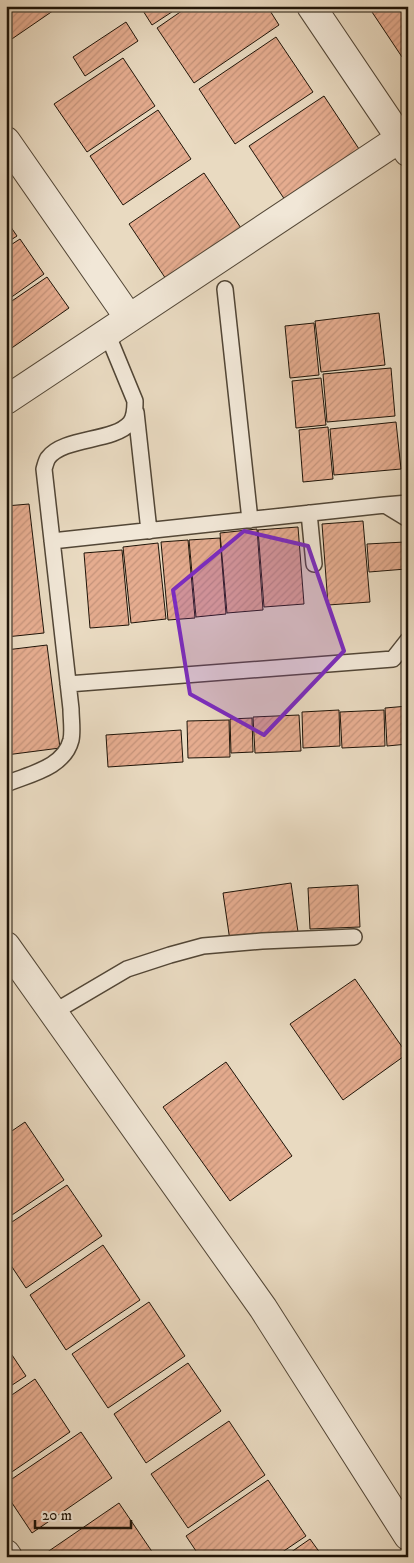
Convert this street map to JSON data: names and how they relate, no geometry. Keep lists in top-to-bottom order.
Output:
{
  "scale_bar": "20 m"
}
